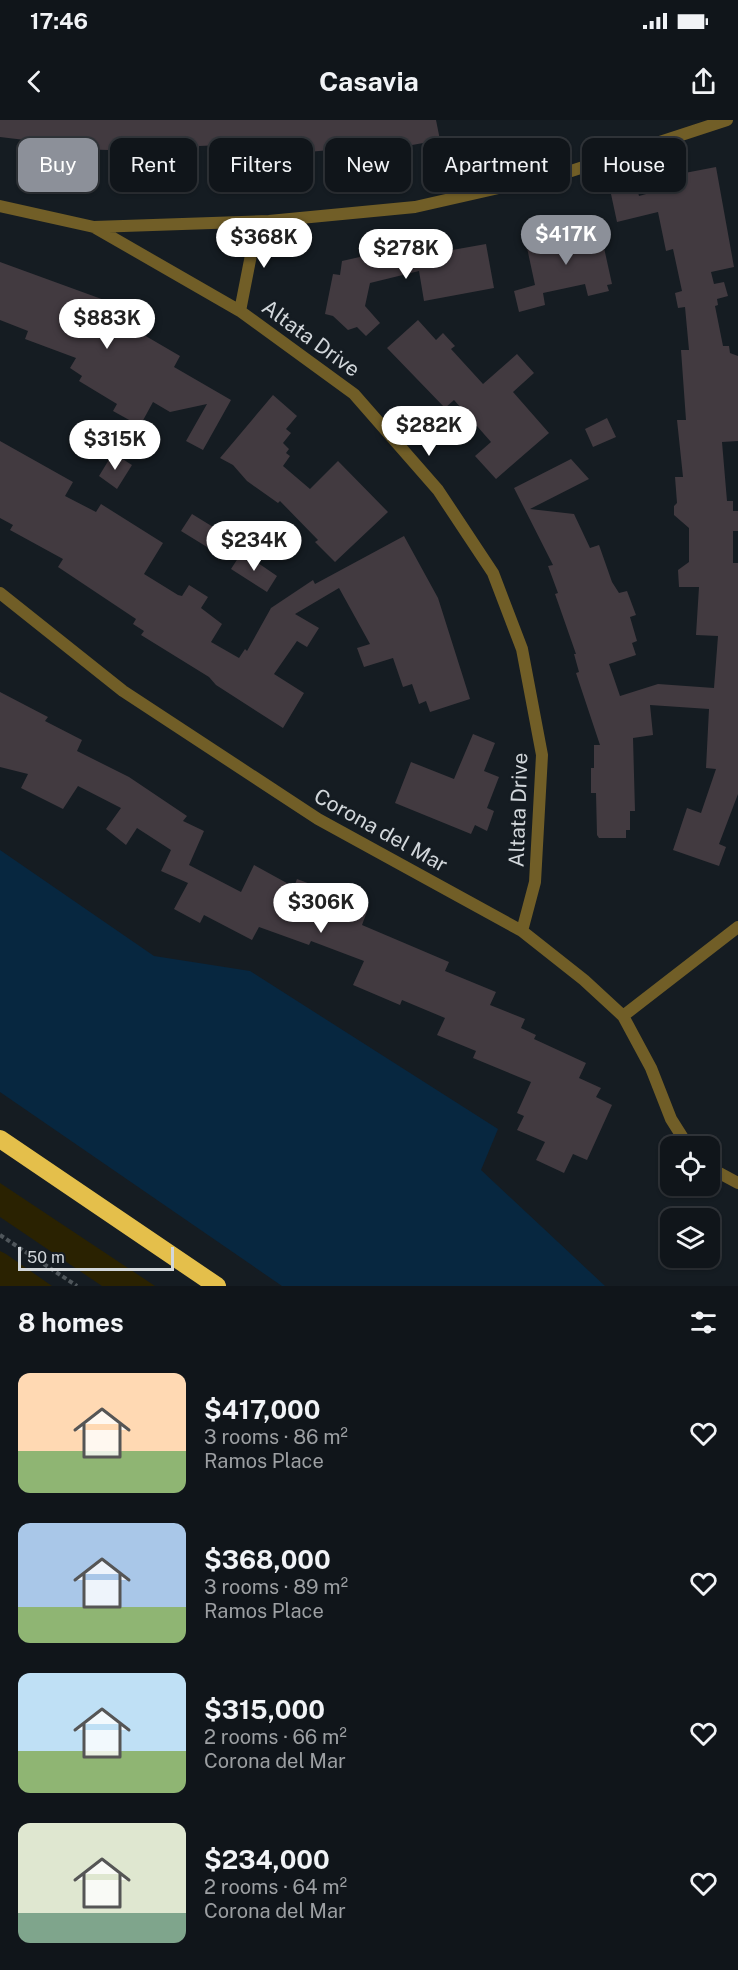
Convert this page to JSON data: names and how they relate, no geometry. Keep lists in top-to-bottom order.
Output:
{
  "streets": {
    "street": ["Altata Drive", "Corona del Mar"]
  },
  "crossings": [
    ["Altata Drive", "Corona del Mar"]
  ],
  "scale_bar": "50 m",
  "page": {
    "status": "17:46",
    "header": "Casavia",
    "chip": [
      "Buy",
      "Rent",
      "Filters",
      "New",
      "Apartment",
      "House"
    ],
    "price": [
      "$417K",
      "$368K",
      "$278K",
      "$883K",
      "$282K",
      "$315K",
      "$234K",
      "$306K"
    ],
    "scale": "50 m",
    "heading": "8 homes",
    "list": [
      {
        "name": "$417,000",
        "note": "3 rooms · 86 m² · Ramos Place"
      },
      {
        "name": "$368,000",
        "note": "3 rooms · 89 m² · Ramos Place"
      },
      {
        "name": "$315,000",
        "note": "2 rooms · 66 m² · Corona del Mar"
      },
      {
        "name": "$234,000",
        "note": "2 rooms · 64 m² · Corona del Mar"
      }
    ]
  }
}
